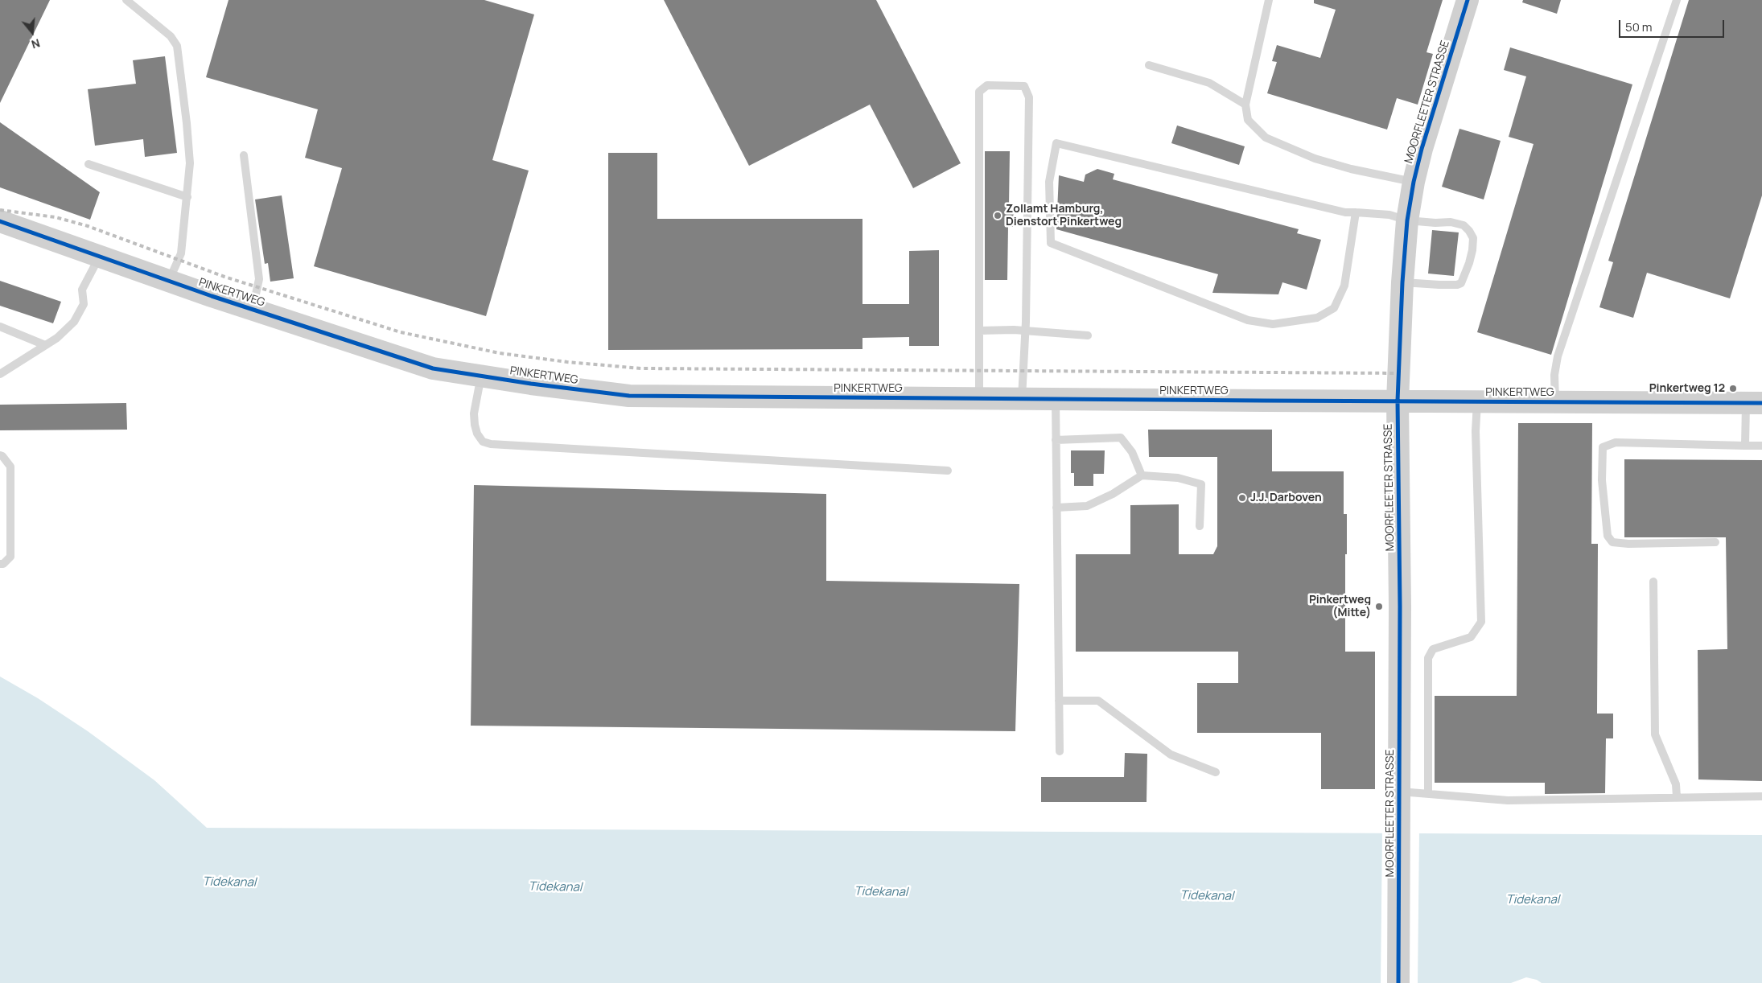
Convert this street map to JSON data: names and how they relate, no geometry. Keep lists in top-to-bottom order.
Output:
{
  "streets": {
    "street": ["MOORFLEETER STRASSE", "PINKERTWEG"]
  },
  "crossings": [
    ["MOORFLEETER STRASSE", "PINKERTWEG"]
  ],
  "water": ["Tidekanal"],
  "places": [
    "Zollamt Hamburg, Dienstort Pinkertweg",
    "Pinkertweg 12",
    "J.J. Darboven",
    "Pinkertweg (Mitte)"
  ],
  "scale_bar": "50 m",
  "north": "bottom"
}
